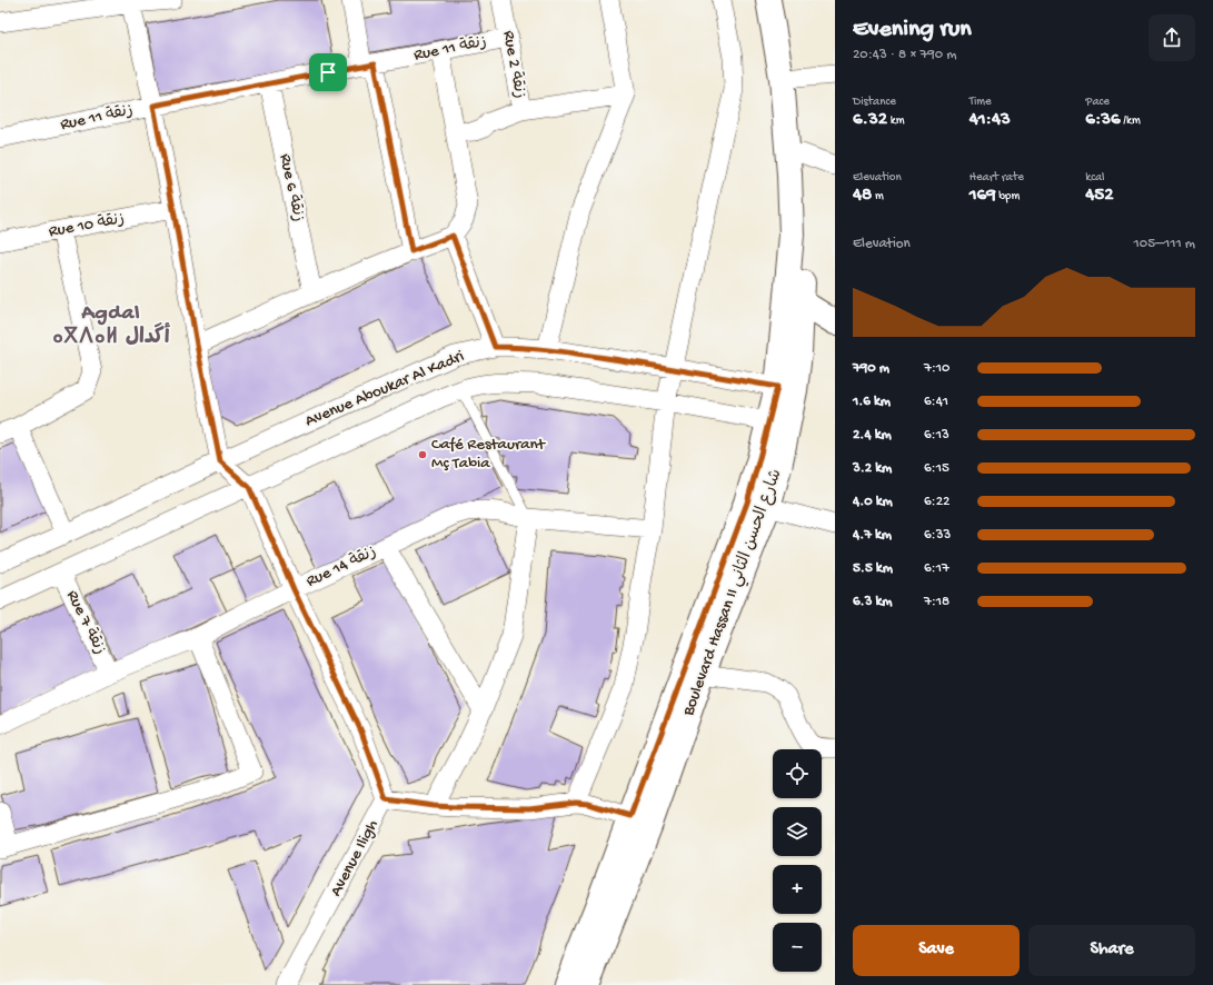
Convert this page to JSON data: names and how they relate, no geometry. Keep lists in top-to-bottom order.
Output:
{
  "streets": {
    "main road": ["Boulevard Hassan II شارع الحسن الثاني"],
    "street": [
      "Rue 11 زنقة",
      "Rue 2 زنقة",
      "Rue 6 زنقة",
      "Rue 10 زنقة",
      "Avenue Aboukar Al Kadri",
      "Rue 14 زنقة",
      "Rue 7 زنقة",
      "Avenue Iligh"
    ]
  },
  "crossings": [
    ["Rue 11 زنقة", "Rue 2 زنقة"],
    ["Rue 11 زنقة", "Rue 6 زنقة"],
    ["Avenue Aboukar Al Kadri", "Boulevard Hassan II شارع الحسن الثاني"],
    ["Avenue Aboukar Al Kadri", "Rue 7 زنقة"],
    ["Rue 14 زنقة", "Rue 7 زنقة"]
  ],
  "districts": ["Agdal ⴰⴳⴷⴰⵍ أگدال"],
  "places": ["Café Restaurant Mç Tabia"],
  "page": {
    "heading": ["Evening run", "20:43 · 8 × 790 m"],
    "stats": [
      ["Distance", "6.32 km"],
      ["Time", "41:43"],
      ["Pace", "6:36 /km"],
      ["Elevation", "48 m"],
      ["Heart rate", "169 bpm"],
      ["kcal", "452"]
    ],
    "chart": ["Elevation", "105–111 m"],
    "list": [
      {
        "name": "790 m",
        "note": "7:10"
      },
      {
        "name": "1.6 km",
        "note": "6:41"
      },
      {
        "name": "2.4 km",
        "note": "6:13"
      },
      {
        "name": "3.2 km",
        "note": "6:15"
      },
      {
        "name": "4.0 km",
        "note": "6:22"
      },
      {
        "name": "4.7 km",
        "note": "6:33"
      },
      {
        "name": "5.5 km",
        "note": "6:17"
      },
      {
        "name": "6.3 km",
        "note": "7:18"
      }
    ],
    "map_buttons": ["+", "−"],
    "buttons": ["Save", "Share"]
  }
}
